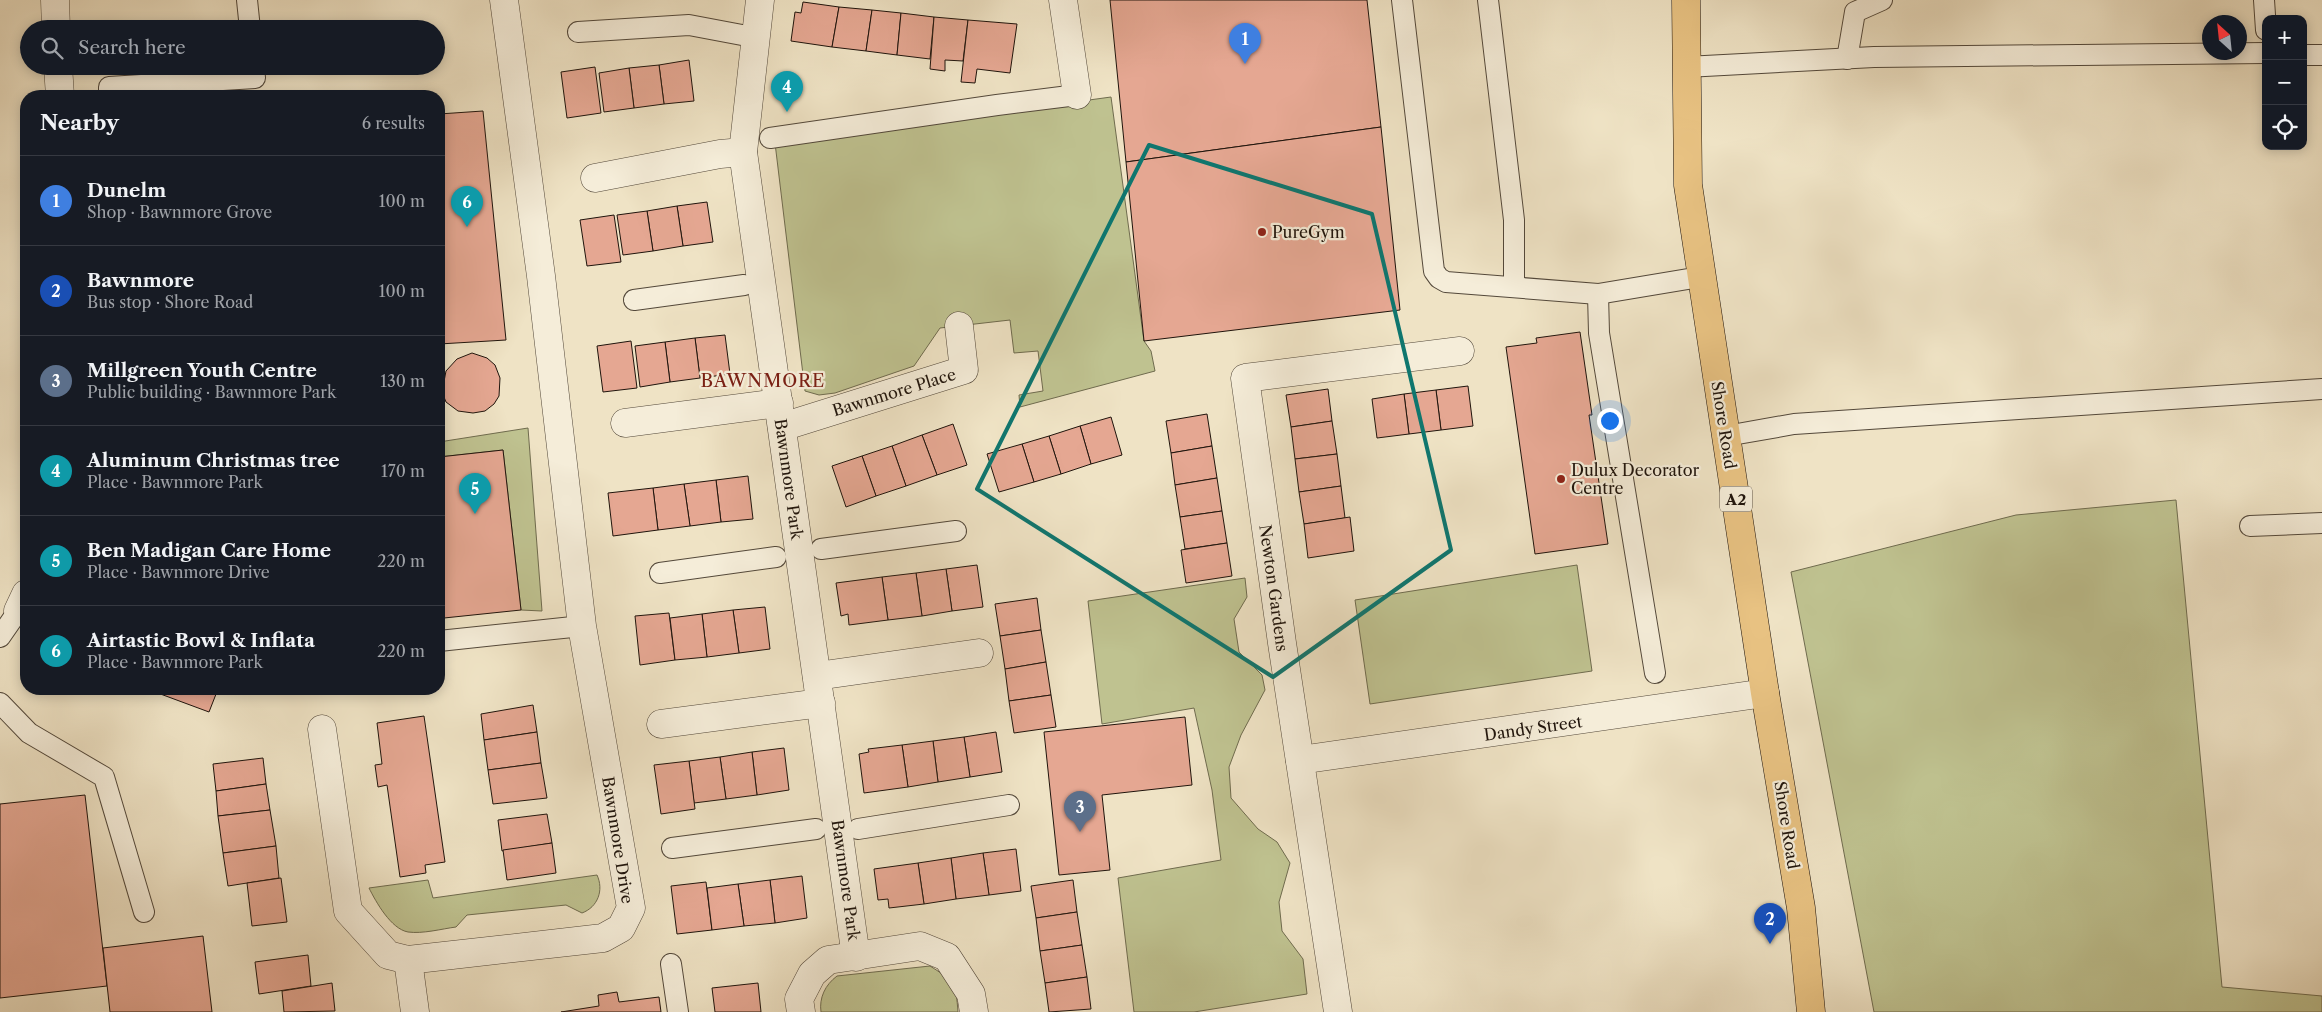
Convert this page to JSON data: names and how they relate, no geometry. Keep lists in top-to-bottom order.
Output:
{
  "streets": {
    "main road": ["Shore Road", "A2"],
    "street": [
      "Bawnmore Place",
      "Bawnmore Park",
      "Newton Gardens",
      "Dandy Street",
      "Bawnmore Drive"
    ]
  },
  "crossings": [
    ["Bawnmore Place", "Bawnmore Park"],
    ["Shore Road", "Dandy Street"],
    ["Newton Gardens", "Dandy Street"]
  ],
  "districts": ["BAWNMORE"],
  "places": ["PureGym", "Dulux Decorator Centre"],
  "north": "top left",
  "page": {
    "map_buttons": ["+", "−"],
    "search": "Search here",
    "pins": [
      "1",
      "4",
      "6",
      "5",
      "3",
      "2"
    ],
    "heading": ["Nearby", "6 results"],
    "list": [
      {
        "mark": "1",
        "name": "Dunelm",
        "note": "Shop · Bawnmore Grove",
        "value": "100 m"
      },
      {
        "mark": "2",
        "name": "Bawnmore",
        "note": "Bus stop · Shore Road",
        "value": "100 m"
      },
      {
        "mark": "3",
        "name": "Millgreen Youth Centre",
        "note": "Public building · Bawnmore Park",
        "value": "130 m"
      },
      {
        "mark": "4",
        "name": "Aluminum Christmas tree",
        "note": "Place · Bawnmore Park",
        "value": "170 m"
      },
      {
        "mark": "5",
        "name": "Ben Madigan Care Home",
        "note": "Place · Bawnmore Drive",
        "value": "220 m"
      },
      {
        "mark": "6",
        "name": "Airtastic Bowl & Inflata",
        "note": "Place · Bawnmore Park",
        "value": "220 m"
      }
    ]
  }
}
